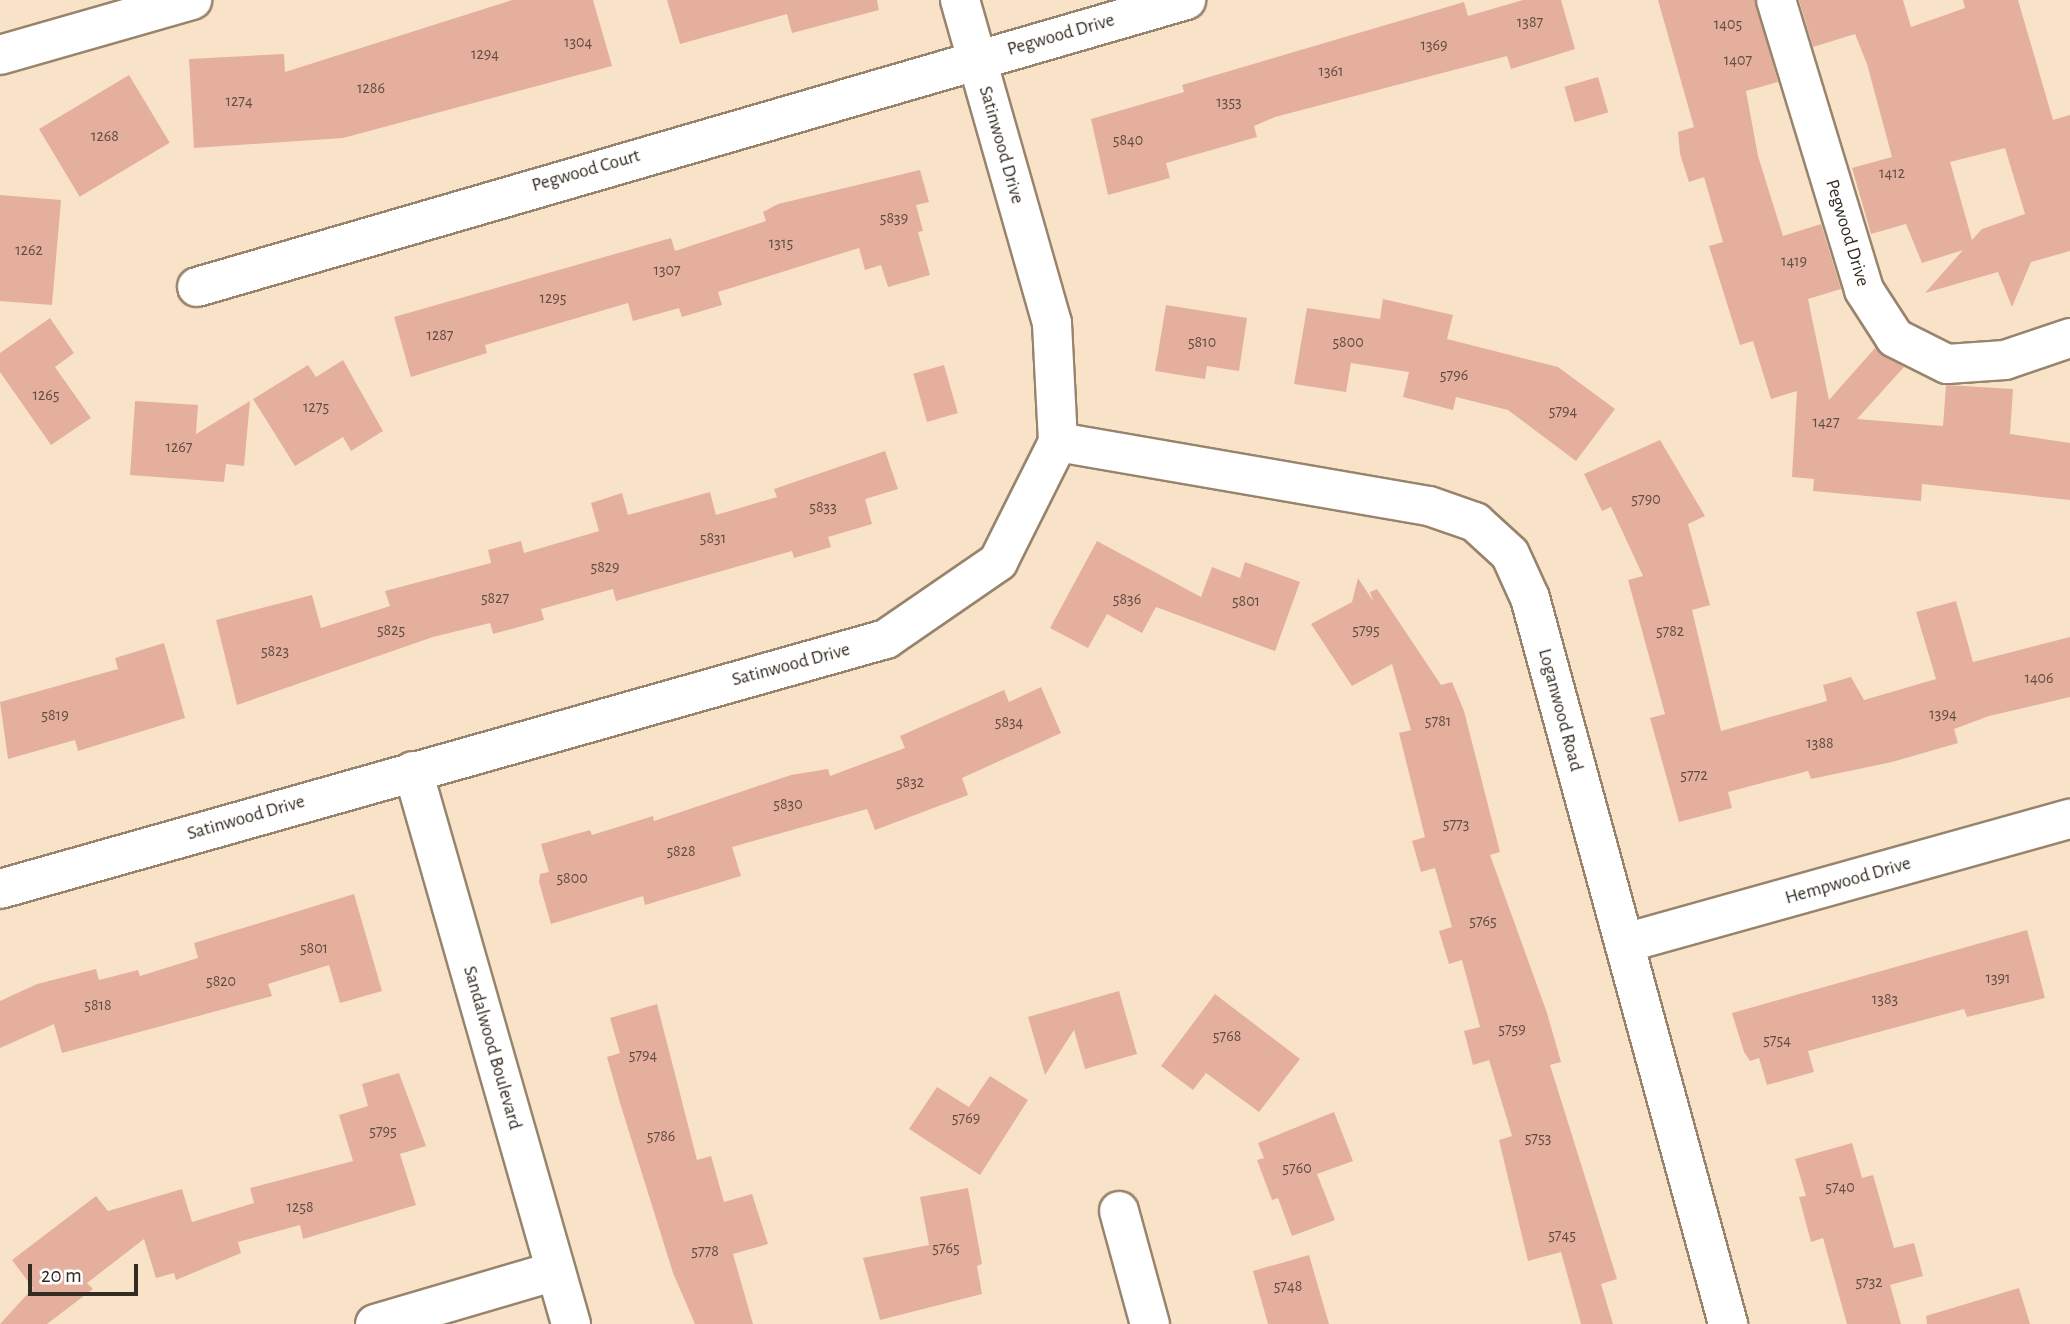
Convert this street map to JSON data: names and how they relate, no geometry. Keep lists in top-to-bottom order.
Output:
{
  "streets": {
    "street": [
      "Pegwood Drive",
      "Satinwood Drive",
      "Pegwood Court",
      "Loganwood Road",
      "Hempwood Drive",
      "Sandalwood Boulevard"
    ]
  },
  "crossings": [
    ["Pegwood Drive", "Satinwood Drive"],
    ["Pegwood Drive", "Pegwood Court"],
    ["Satinwood Drive", "Pegwood Court"],
    ["Satinwood Drive", "Loganwood Road"],
    ["Satinwood Drive", "Sandalwood Boulevard"],
    ["Loganwood Road", "Hempwood Drive"]
  ],
  "house_numbers": [
    "1387",
    "1405",
    "1304",
    "1369",
    "1294",
    "1407",
    "1361",
    "1286",
    "1274",
    "1353",
    "1268",
    "5840",
    "1412",
    "5839",
    "1315",
    "1262",
    "1419",
    "1307",
    "1295",
    "1287",
    "5810",
    "5800",
    "5796",
    "1265",
    "1275",
    "5794",
    "1427",
    "1267",
    "5790",
    "5833",
    "5831",
    "5829",
    "5827",
    "5836",
    "5801",
    "5825",
    "5795",
    "5782",
    "5823",
    "1406",
    "1394",
    "5819",
    "5781",
    "5834",
    "1388",
    "5772",
    "5832",
    "5830",
    "5773",
    "5828",
    "5800",
    "5765",
    "5801",
    "1391",
    "5820",
    "1383",
    "5818",
    "5759",
    "5768",
    "5754",
    "5794",
    "5769",
    "5795",
    "5786",
    "5753",
    "5760",
    "5740",
    "1258",
    "5745",
    "5765",
    "5778",
    "5732",
    "5748"
  ],
  "scale_bar": "20 m"
}
